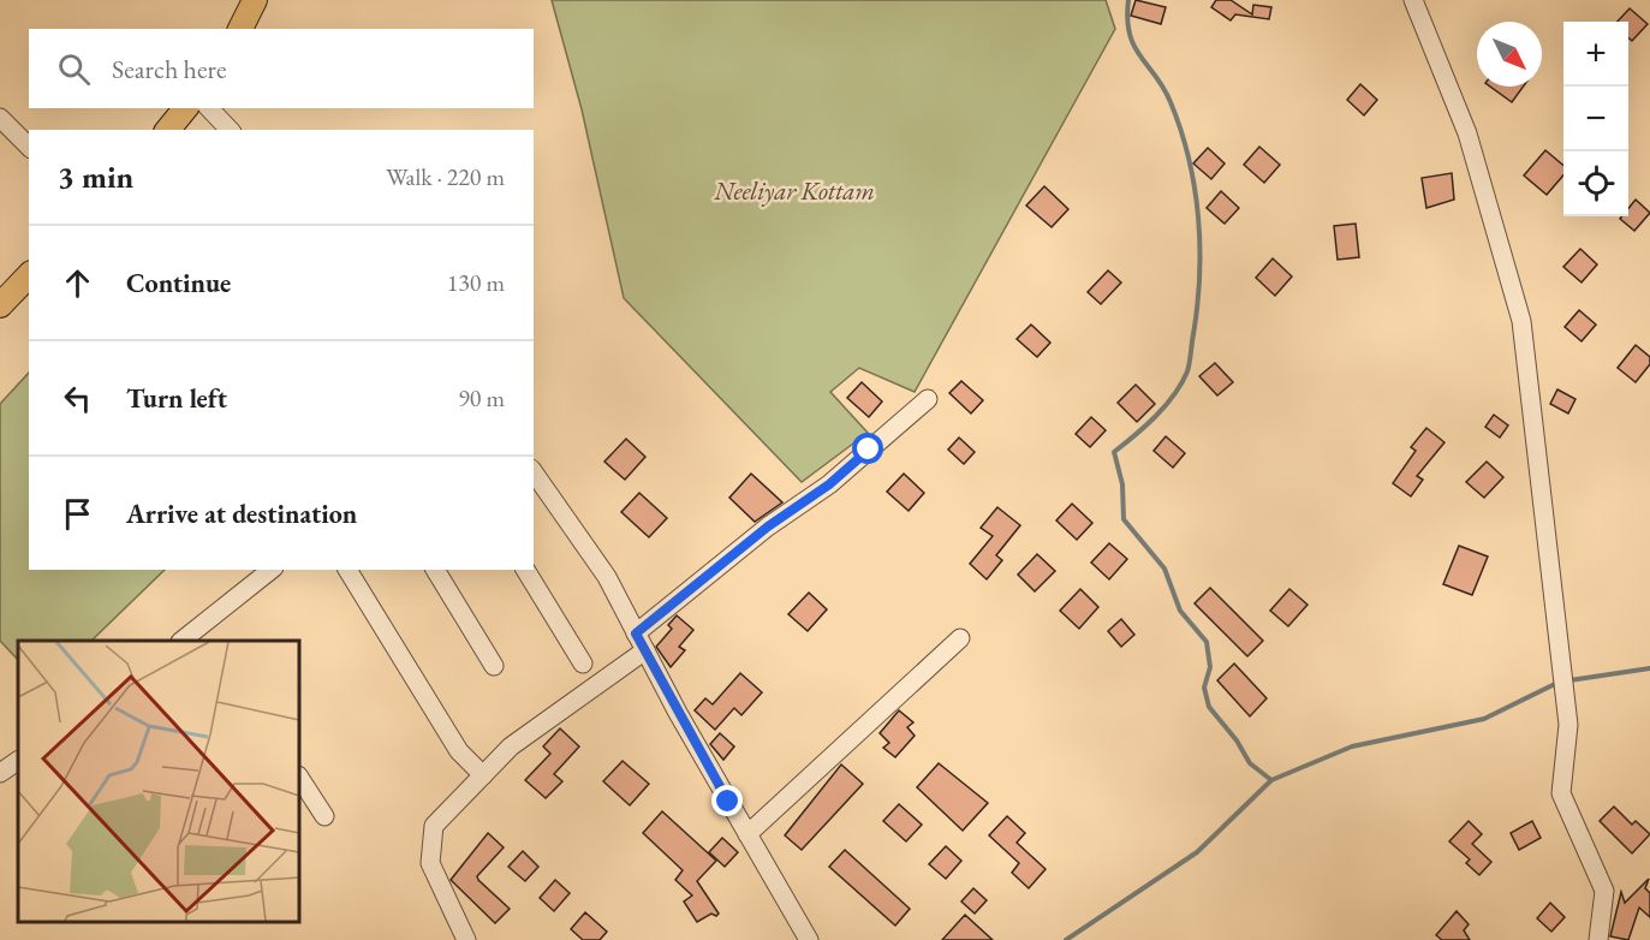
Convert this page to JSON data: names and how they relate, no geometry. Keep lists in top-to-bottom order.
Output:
{
  "parks": ["Neeliyar Kottam"],
  "north": "bottom right",
  "page": {
    "map_buttons": ["+", "−"],
    "search": "Search here",
    "heading": ["3 min", "Walk · 220 m"],
    "list": [
      ["Continue", "130 m"],
      ["Turn left", "90 m"],
      "Arrive at destination"
    ]
  }
}
